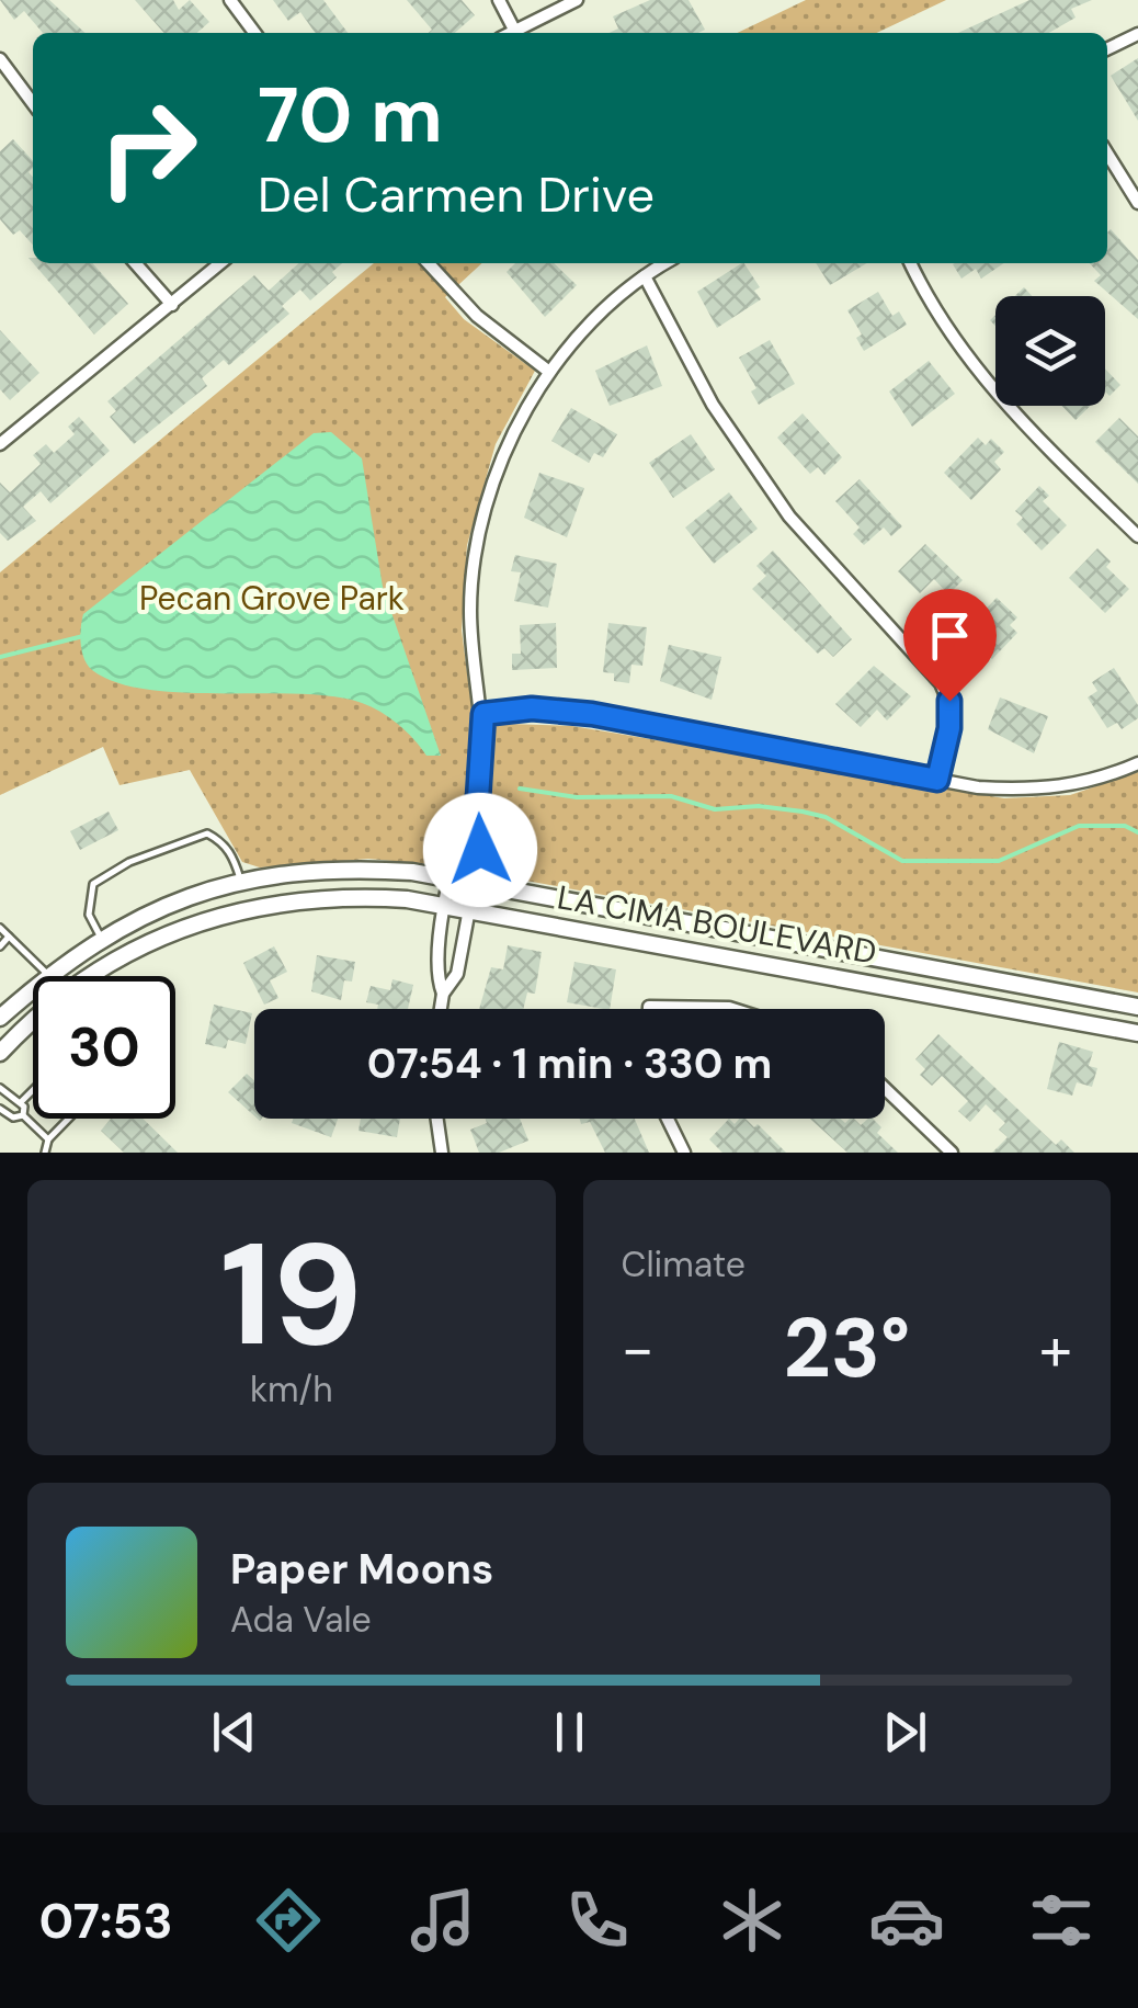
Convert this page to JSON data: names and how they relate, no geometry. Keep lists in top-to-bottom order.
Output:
{
  "streets": {
    "street": ["LA CIMA BOULEVARD"]
  },
  "parks": ["Pecan Grove Park"],
  "page": {
    "turn": ["70 m", "Del Carmen Drive"],
    "limit": "30",
    "trip": "07:54 · 1 min · 330 m",
    "tile": [
      ["19", "km/h"],
      "Climate"
    ],
    "heat": ["−", "23°", "+"],
    "song": ["Paper Moons", "Ada Vale"],
    "tabs": "07:53"
  }
}
